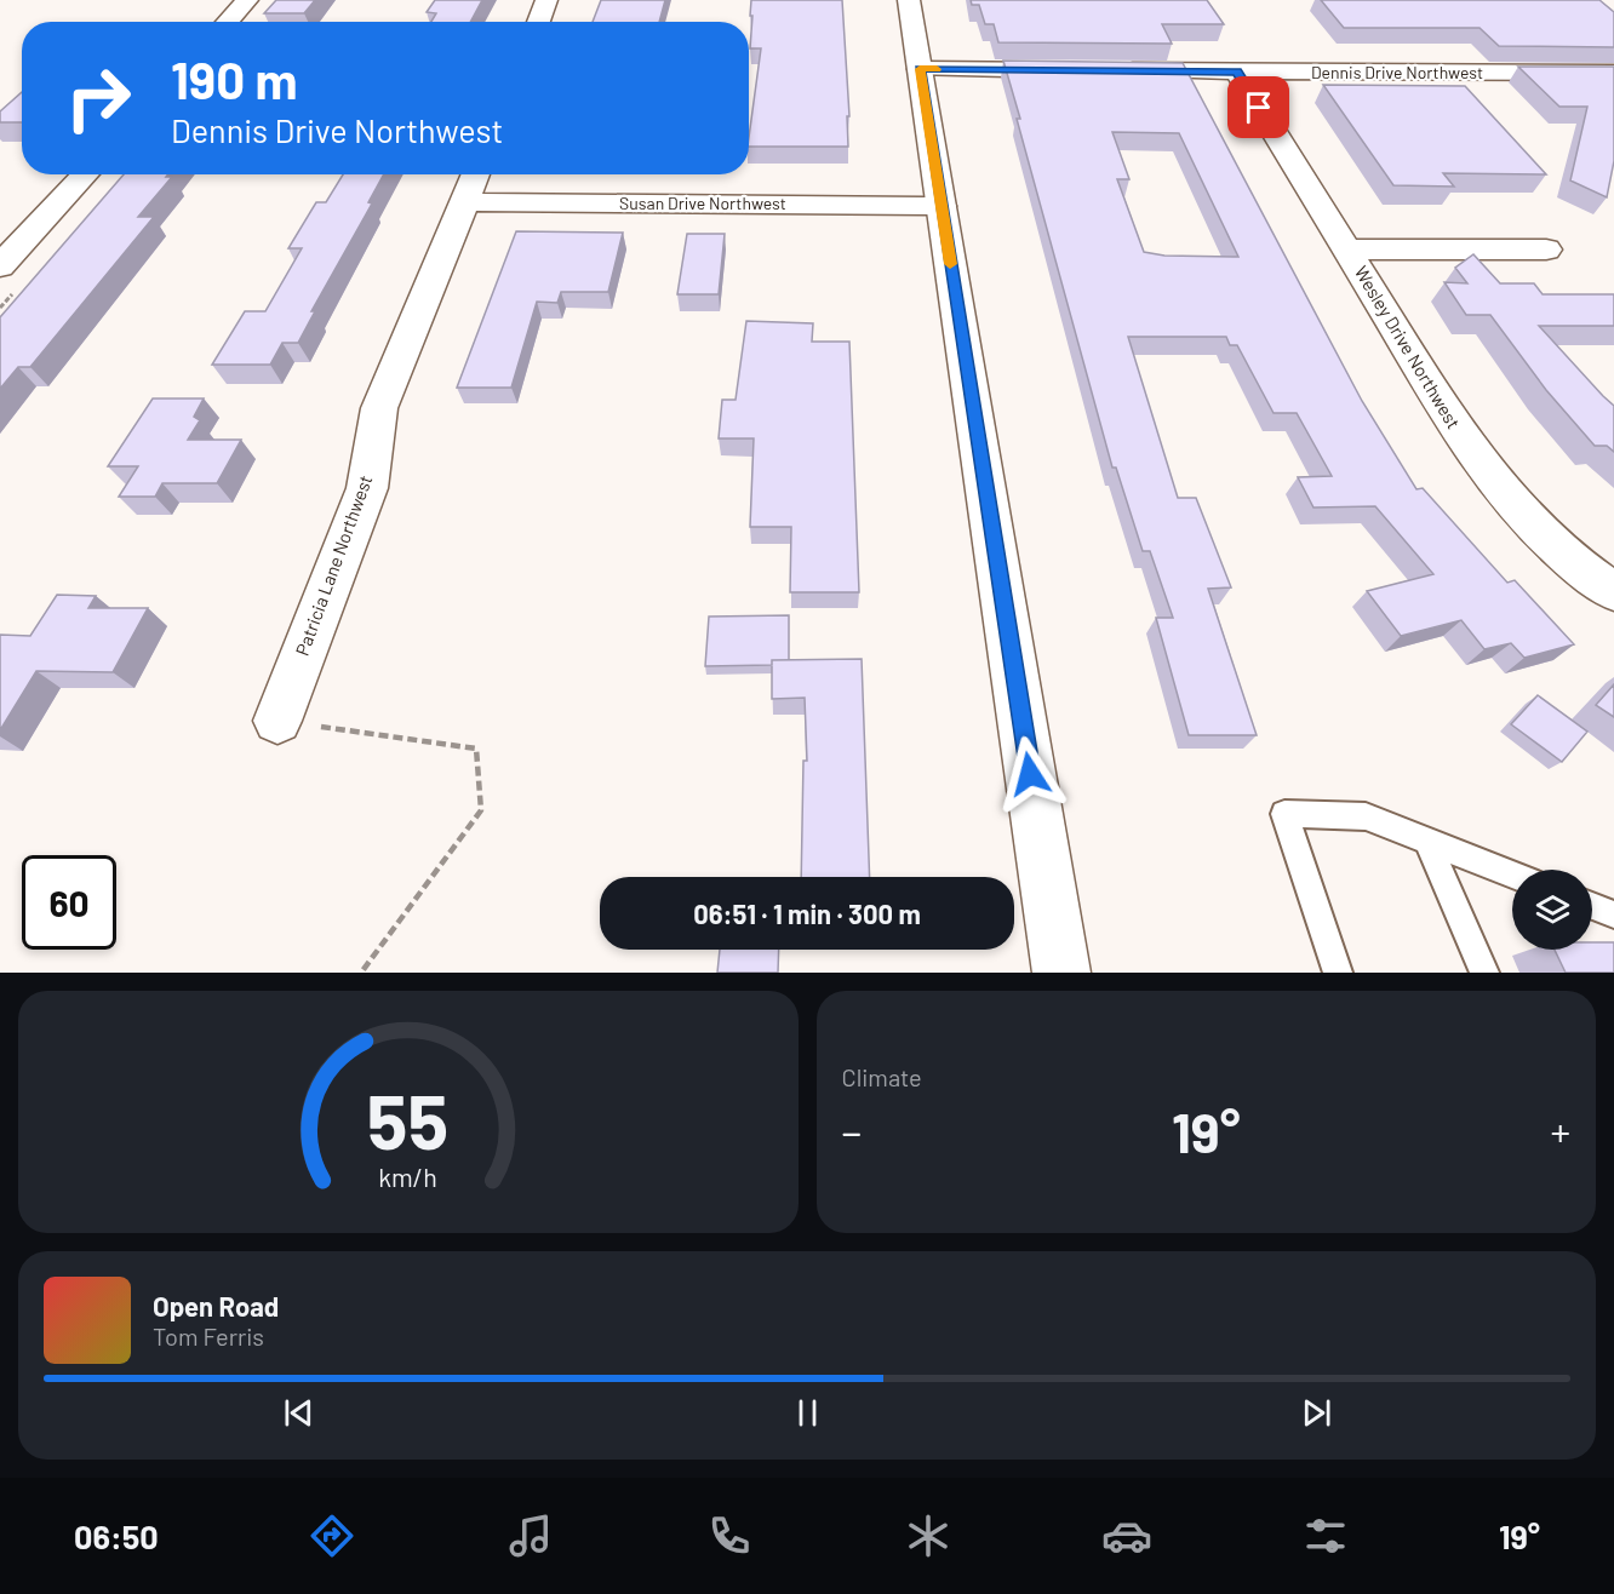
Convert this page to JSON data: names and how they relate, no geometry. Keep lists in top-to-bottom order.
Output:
{
  "streets": {
    "street": [
      "Dennis Drive Northwest",
      "Susan Drive Northwest",
      "Wesley Drive Northwest",
      "Patricia Lane Northwest"
    ]
  },
  "crossings": [
    ["Dennis Drive Northwest", "Wesley Drive Northwest"],
    ["Susan Drive Northwest", "Patricia Lane Northwest"]
  ],
  "page": {
    "turn": ["190 m", "Dennis Drive Northwest"],
    "limit": "60",
    "trip": "06:51 · 1 min · 300 m",
    "tile": "Climate",
    "heat": ["−", "19°", "+"],
    "song": ["Open Road", "Tom Ferris"],
    "tabs": ["06:50", "19°"],
    "gauge": ["55", "km/h"]
  }
}
